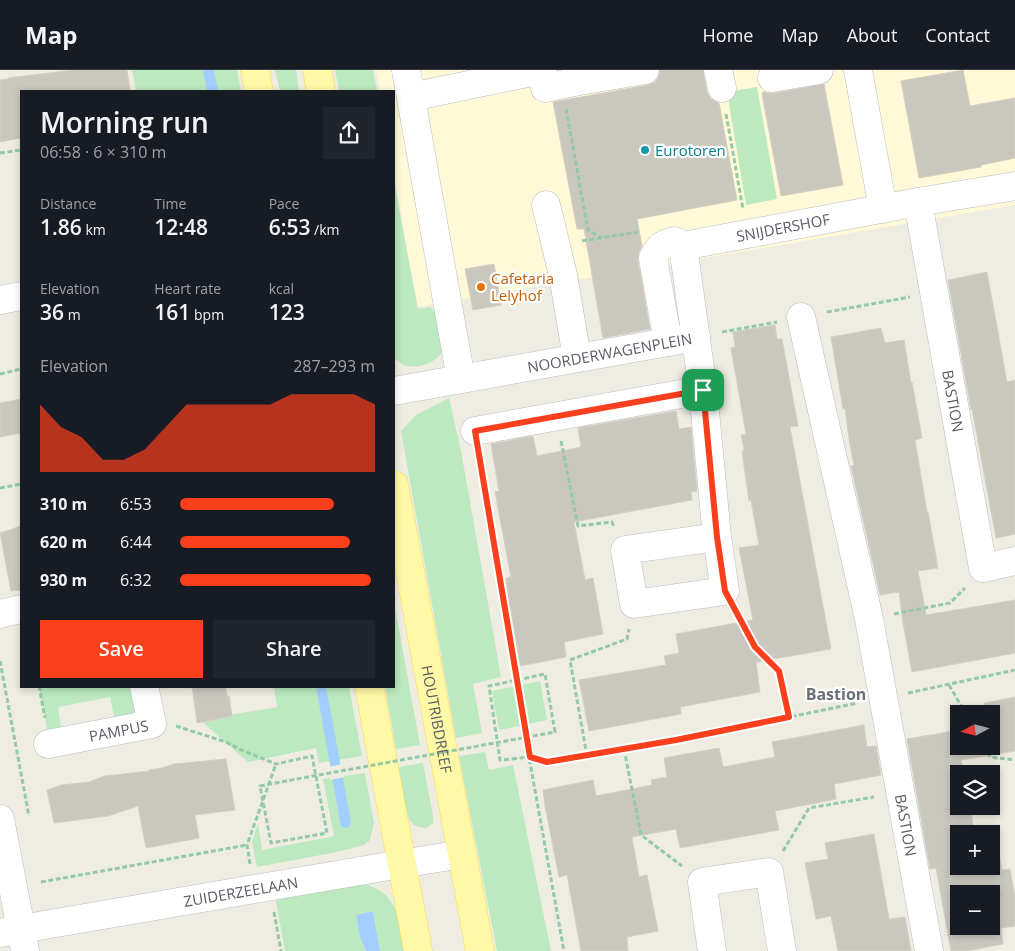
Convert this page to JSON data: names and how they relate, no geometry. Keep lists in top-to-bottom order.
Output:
{
  "streets": {
    "main road": ["HOUTRIBDREEF"],
    "street": [
      "SNIJDERSHOF",
      "NOORDERWAGENPLEIN",
      "BASTION",
      "PAMPUS",
      "ZUIDERZEELAAN"
    ]
  },
  "crossings": [
    ["SNIJDERSHOF", "NOORDERWAGENPLEIN"],
    ["SNIJDERSHOF", "BASTION"],
    ["HOUTRIBDREEF", "ZUIDERZEELAAN"]
  ],
  "districts": ["Bastion"],
  "places": ["Eurotoren", "Cafetaria Lelyhof"],
  "north": "left",
  "page": {
    "header": "Map",
    "nav": [
      "Home",
      "Map",
      "About",
      "Contact"
    ],
    "heading": ["Morning run", "06:58 · 6 × 310 m"],
    "stats": [
      ["Distance", "1.86 km"],
      ["Time", "12:48"],
      ["Pace", "6:53 /km"],
      ["Elevation", "36 m"],
      ["Heart rate", "161 bpm"],
      ["kcal", "123"]
    ],
    "chart": ["Elevation", "287–293 m"],
    "list": [
      {
        "name": "310 m",
        "note": "6:53"
      },
      {
        "name": "620 m",
        "note": "6:44"
      },
      {
        "name": "930 m",
        "note": "6:32"
      }
    ],
    "buttons": ["Save", "Share"],
    "map_buttons": ["+", "−"]
  }
}
